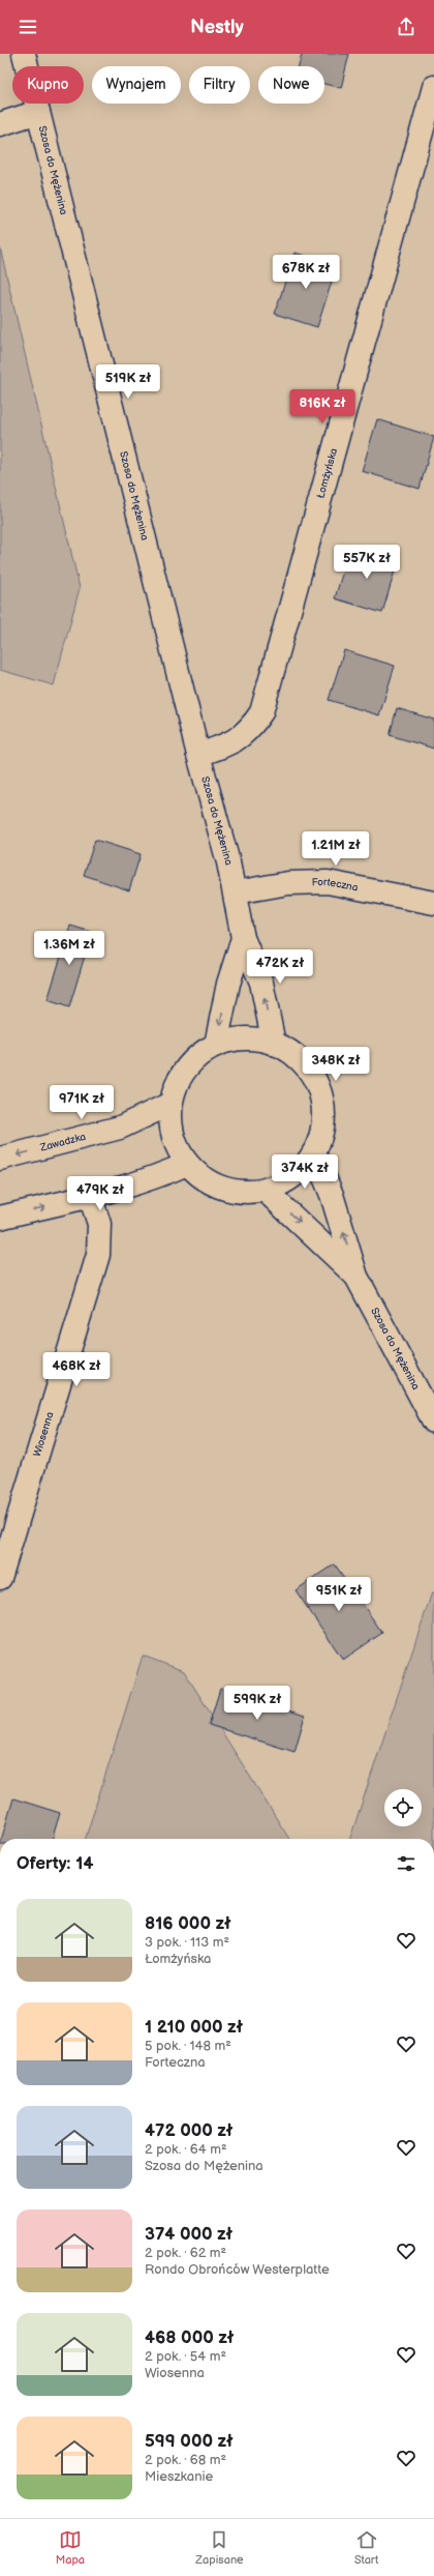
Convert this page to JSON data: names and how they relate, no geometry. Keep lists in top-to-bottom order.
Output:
{
  "streets": {
    "main road": [
      "Szosa do Mężenina",
      "Łomżyńska",
      "Forteczna",
      "Zawadzka",
      "Wiosenna"
    ]
  },
  "crossings": [
    ["Szosa do Mężenina", "Łomżyńska"],
    ["Szosa do Mężenina", "Forteczna"]
  ],
  "page": {
    "header": "Nestly",
    "chip": [
      "Kupno",
      "Wynajem",
      "Filtry",
      "Nowe"
    ],
    "price": [
      "678K zł",
      "519K zł",
      "816K zł",
      "557K zł",
      "1.21M zł",
      "1.36M zł",
      "472K zł",
      "348K zł",
      "971K zł",
      "374K zł",
      "479K zł",
      "468K zł",
      "951K zł",
      "599K zł"
    ],
    "heading": "Oferty: 14",
    "list": [
      {
        "name": "816 000 zł",
        "note": "3 pok. · 113 m² · Łomżyńska"
      },
      {
        "name": "1 210 000 zł",
        "note": "5 pok. · 148 m² · Forteczna"
      },
      {
        "name": "472 000 zł",
        "note": "2 pok. · 64 m² · Szosa do Mężenina"
      },
      {
        "name": "374 000 zł",
        "note": "2 pok. · 62 m² · Rondo Obrońców Westerplatte"
      },
      {
        "name": "468 000 zł",
        "note": "2 pok. · 54 m² · Wiosenna"
      },
      {
        "name": "599 000 zł",
        "note": "2 pok. · 68 m² · Mieszkanie"
      }
    ],
    "tabs": ["Mapa", "Zapisane", "Start"]
  }
}
